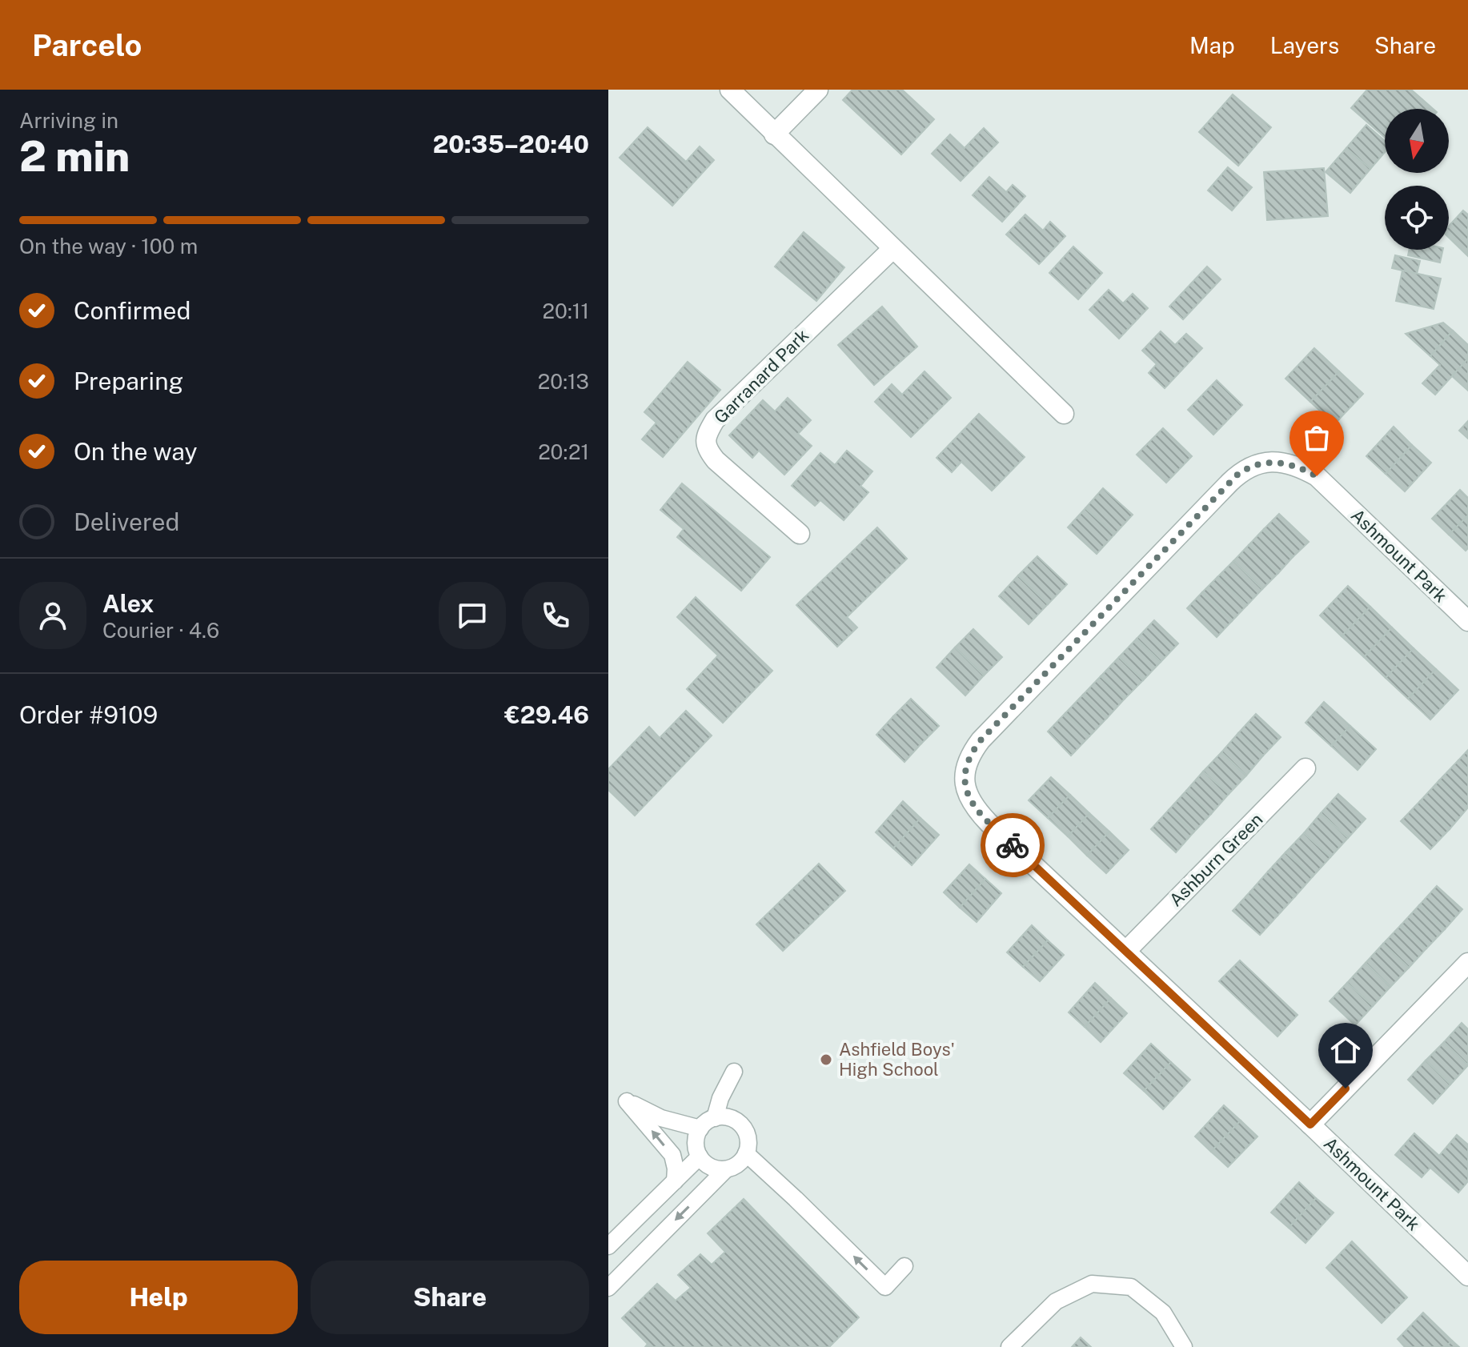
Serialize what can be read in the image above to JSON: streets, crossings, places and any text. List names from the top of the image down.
{
  "streets": {
    "street": ["Garranard Park", "Ashmount Park", "Ashburn Green"]
  },
  "crossings": [
    ["Ashmount Park", "Ashburn Green"]
  ],
  "places": ["Ashfield Boys' High School"],
  "north": "bottom",
  "page": {
    "header": "Parcelo",
    "nav": ["Map", "Layers", "Share"],
    "heading": ["2 min", "Arriving in", "20:35–20:40"],
    "panel": [
      "Alex",
      "Courier · 4.6",
      "Order #9109",
      "€29.46"
    ],
    "bar": "On the way · 100 m",
    "list": [
      ["Confirmed", "20:11"],
      ["Preparing", "20:13"],
      ["On the way", "20:21"],
      "Delivered"
    ],
    "buttons": ["Help", "Share"]
  }
}
